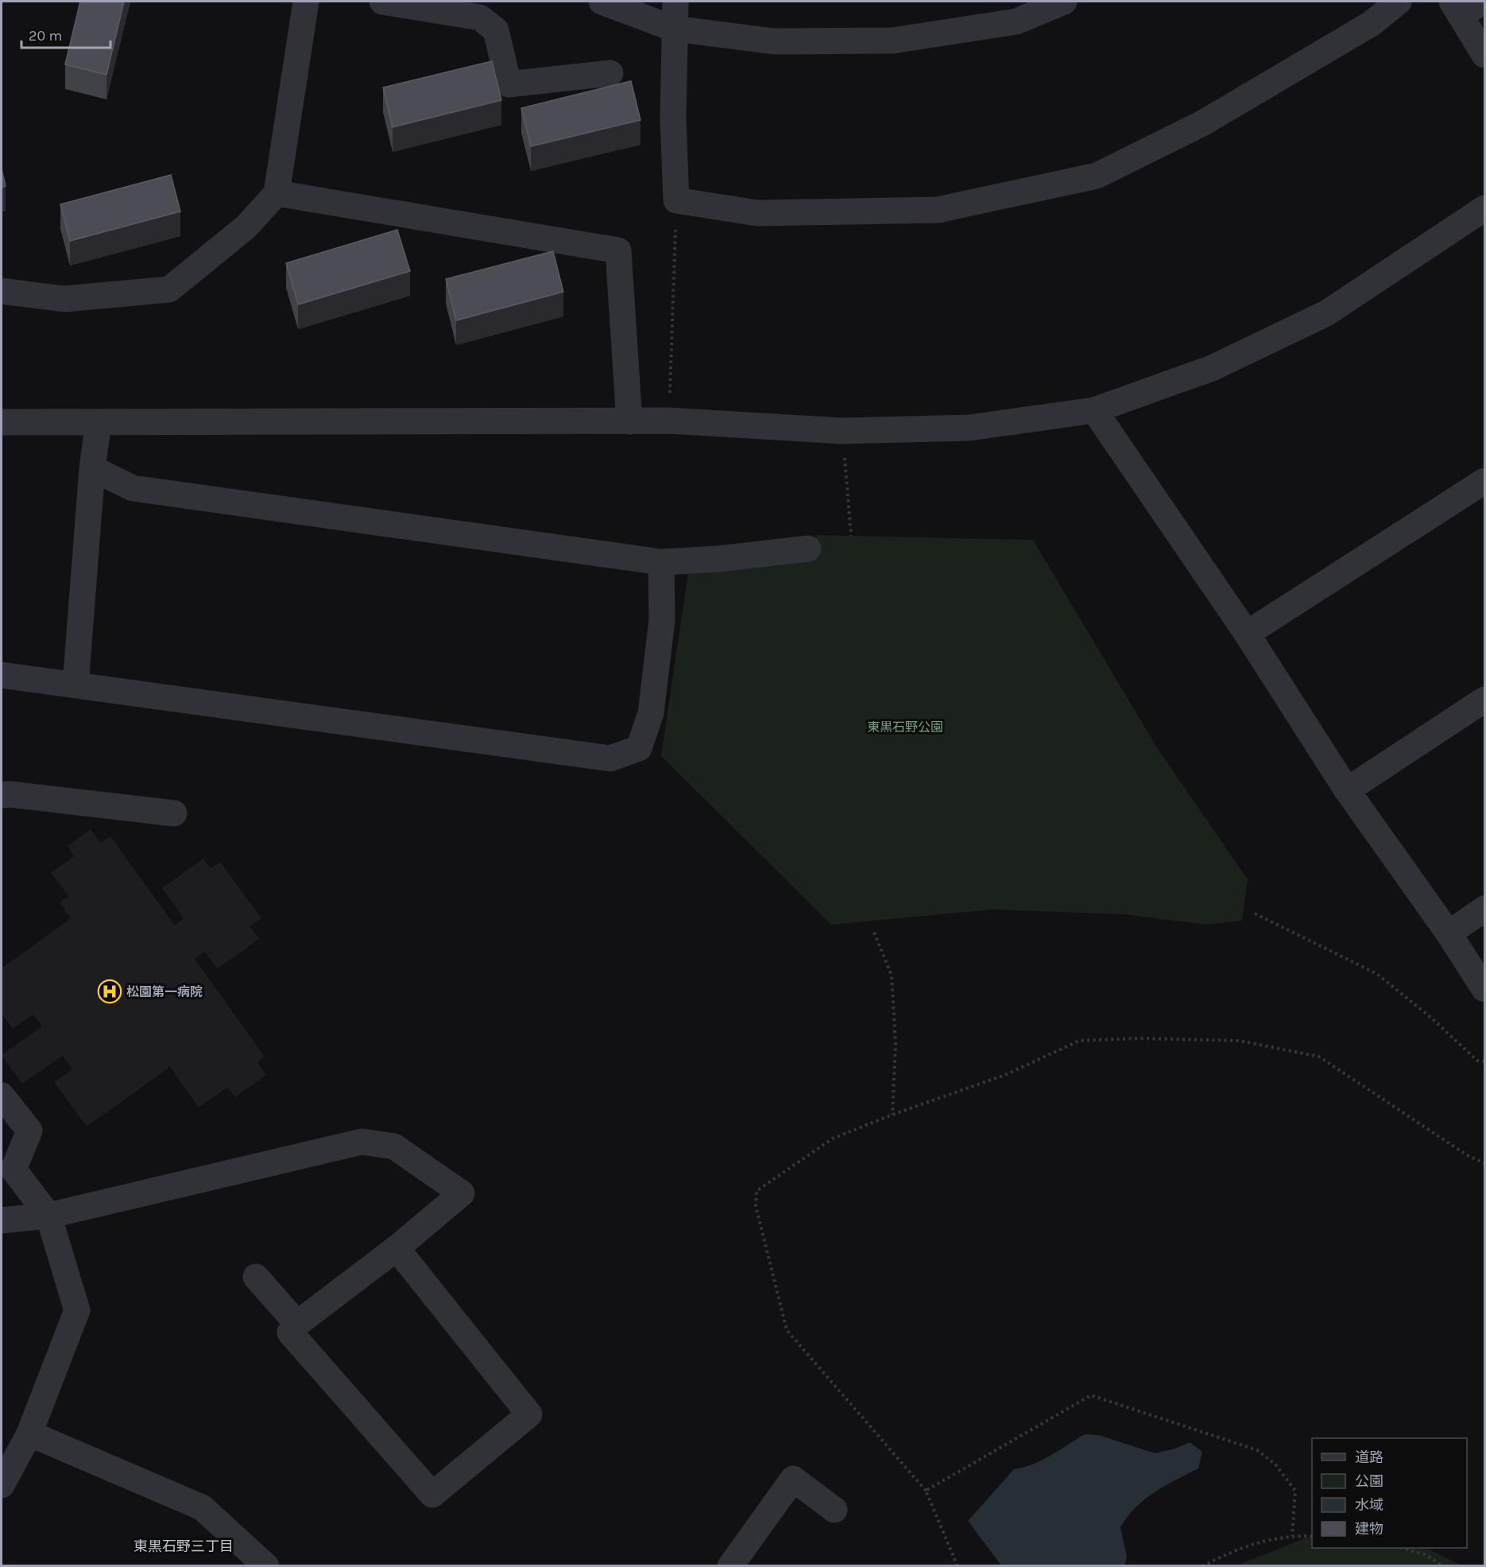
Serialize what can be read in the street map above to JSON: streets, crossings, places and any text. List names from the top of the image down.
{
  "districts": ["東黒石野三丁目"],
  "parks": ["東黒石野公園"],
  "places": {
    "hospital": ["松園第一病院"]
  },
  "legend": [
    "道路",
    "公園",
    "水域",
    "建物"
  ],
  "scale_bar": "20 m"
}
